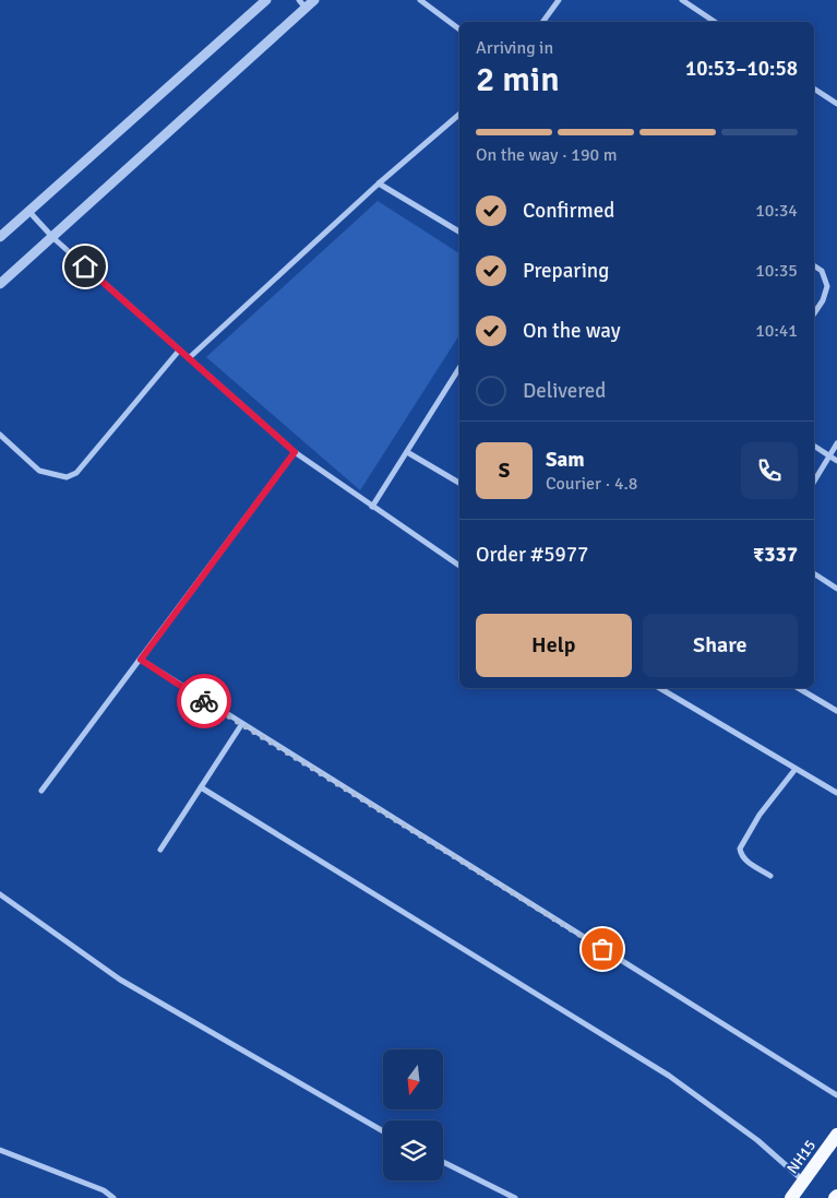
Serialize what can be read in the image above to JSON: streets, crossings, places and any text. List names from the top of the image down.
{
  "streets": {
    "main road": ["NH15"]
  },
  "north": "bottom",
  "page": {
    "heading": ["2 min", "Arriving in", "10:53–10:58"],
    "panel": [
      "Sam",
      "Courier · 4.8",
      "Order #5977",
      "₹337"
    ],
    "bar": "On the way · 190 m",
    "list": [
      ["Confirmed", "10:34"],
      ["Preparing", "10:35"],
      ["On the way", "10:41"],
      "Delivered"
    ],
    "round": "S",
    "buttons": ["Help", "Share"]
  }
}
